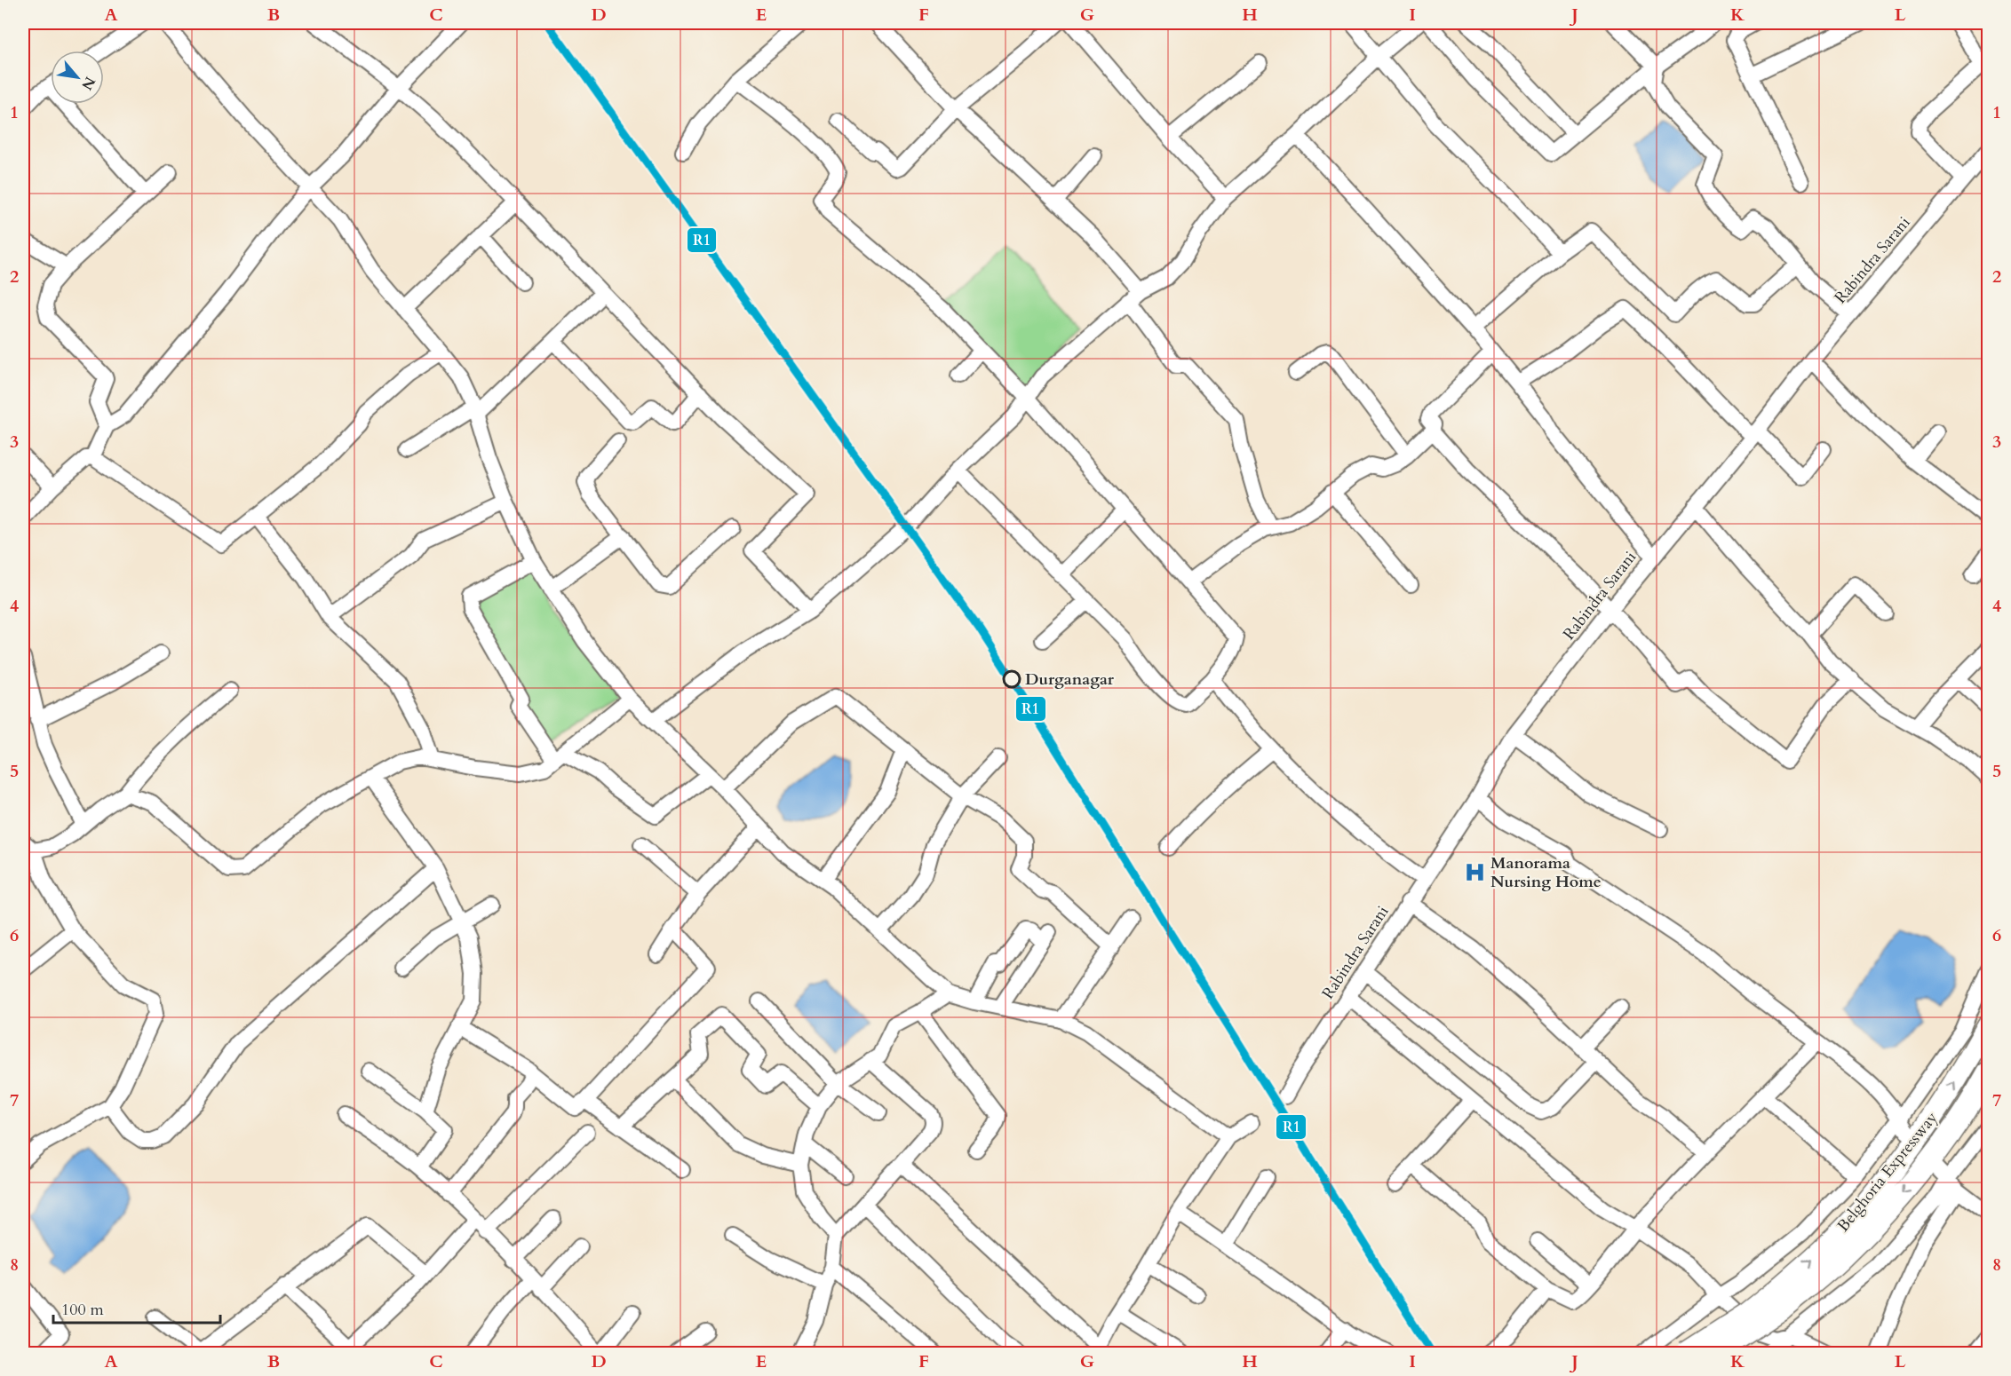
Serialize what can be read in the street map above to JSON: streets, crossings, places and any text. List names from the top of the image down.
{
  "streets": {
    "highway": ["Belghoria Expressway"],
    "street": ["Rabindra Sarani"]
  },
  "places": {
    "other": ["Durganagar"],
    "hospital": ["Manorama Nursing Home"]
  },
  "lines": ["transit line R1"],
  "scale_bar": "100 m",
  "north": "bottom right",
  "grid": {
    "columns": [
      "A",
      "B",
      "C",
      "D",
      "E",
      "F",
      "G",
      "H",
      "I",
      "J",
      "K",
      "L"
    ],
    "rows": [
      "1",
      "2",
      "3",
      "4",
      "5",
      "6",
      "7",
      "8"
    ]
  }
}
